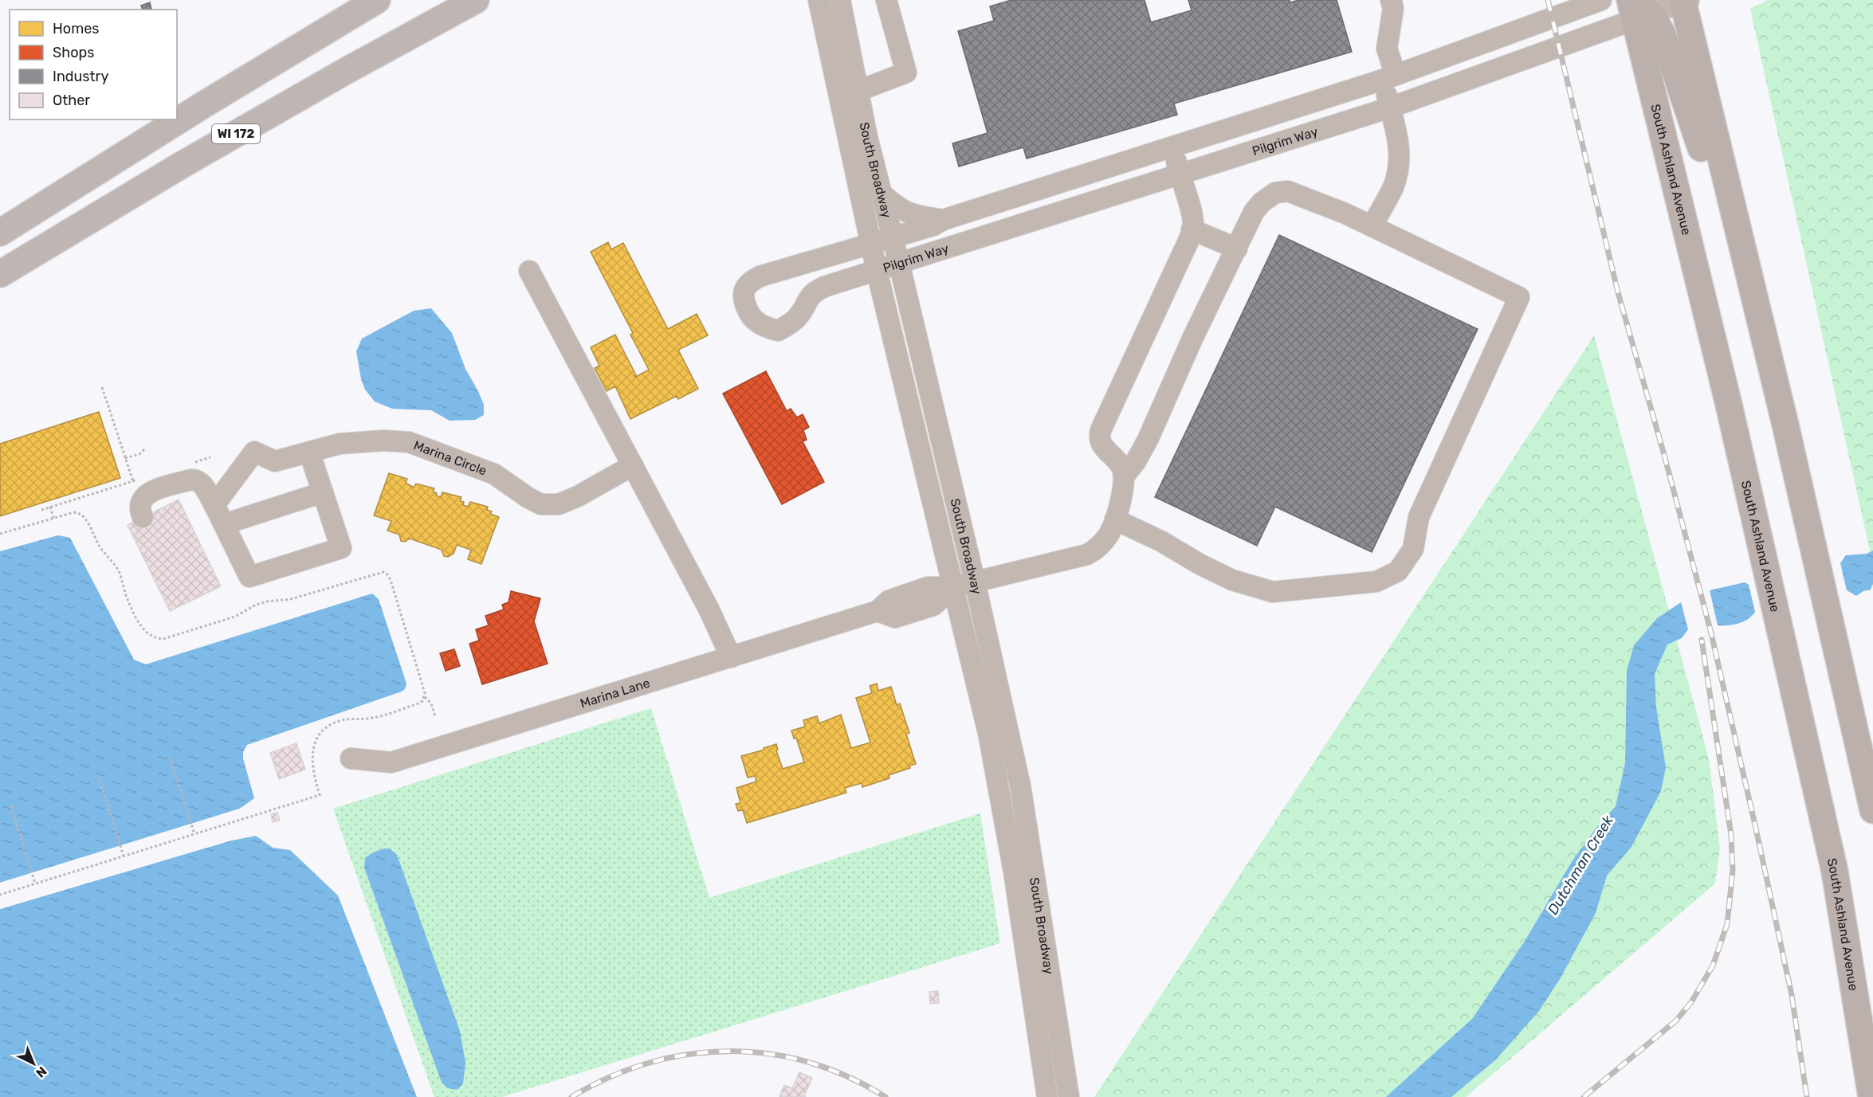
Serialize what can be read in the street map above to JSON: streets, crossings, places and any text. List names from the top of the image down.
{
  "streets": {
    "highway": ["WI 172"],
    "main road": ["South Ashland Avenue"],
    "street": [
      "Pilgrim Way",
      "South Broadway",
      "Marina Circle",
      "Marina Lane"
    ]
  },
  "crossings": [
    ["Pilgrim Way", "South Broadway"],
    ["Pilgrim Way", "South Ashland Avenue"],
    ["South Broadway", "Marina Lane"]
  ],
  "water": ["Dutchman Creek"],
  "legend": [
    "Homes",
    "Shops",
    "Industry",
    "Other"
  ],
  "north": "bottom right"
}
